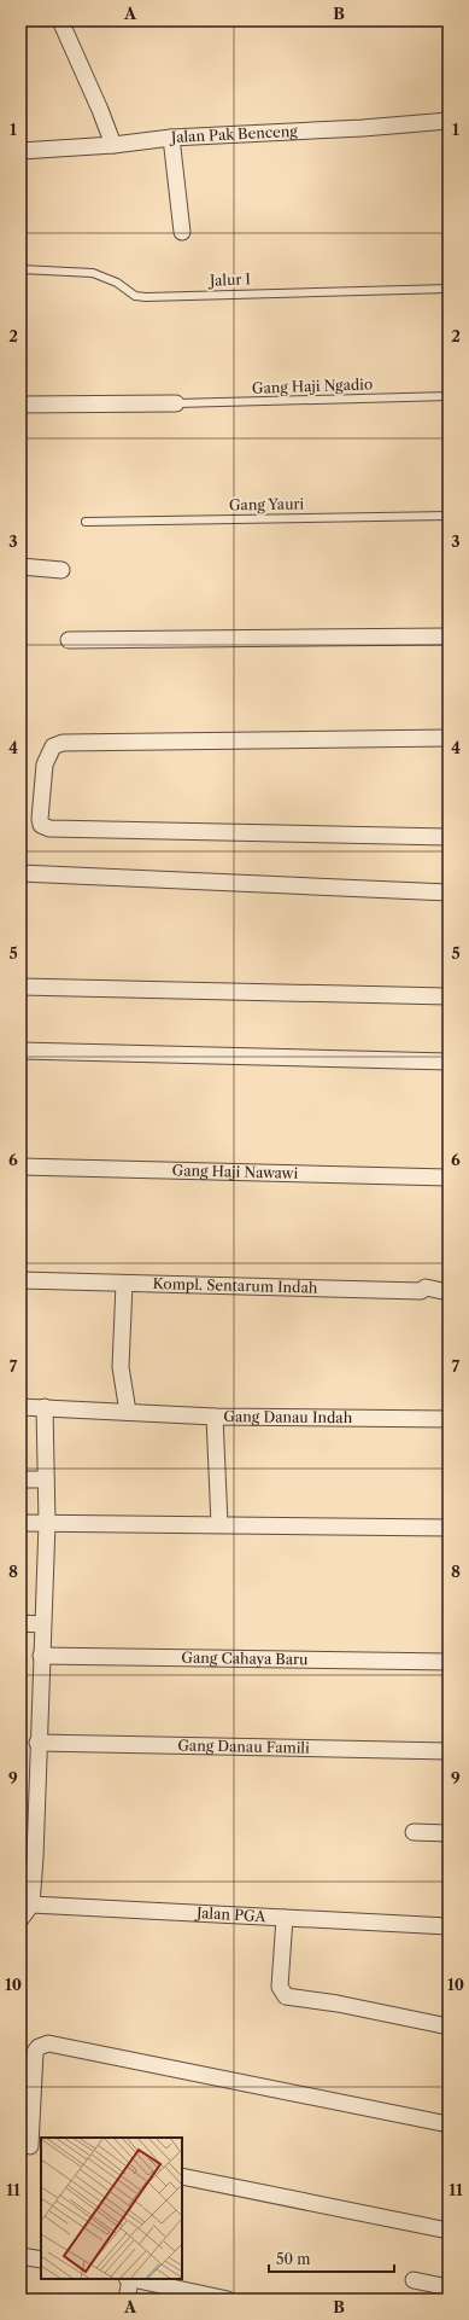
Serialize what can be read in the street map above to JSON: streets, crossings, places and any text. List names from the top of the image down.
{
  "streets": {
    "street": [
      "Jalan Pak Benceng",
      "Gang Haji Nawawi",
      "Kompl. Sentarum Indah",
      "Gang Danau Indah",
      "Gang Cahaya Baru",
      "Gang Danau Famili",
      "Jalan PGA"
    ],
    "lane": ["Jalur I", "Gang Haji Ngadio", "Gang Yauri"]
  },
  "scale_bar": "50 m",
  "grid": {
    "columns": ["A", "B"],
    "rows": [
      "1",
      "2",
      "3",
      "4",
      "5",
      "6",
      "7",
      "8",
      "9",
      "10",
      "11"
    ]
  }
}
